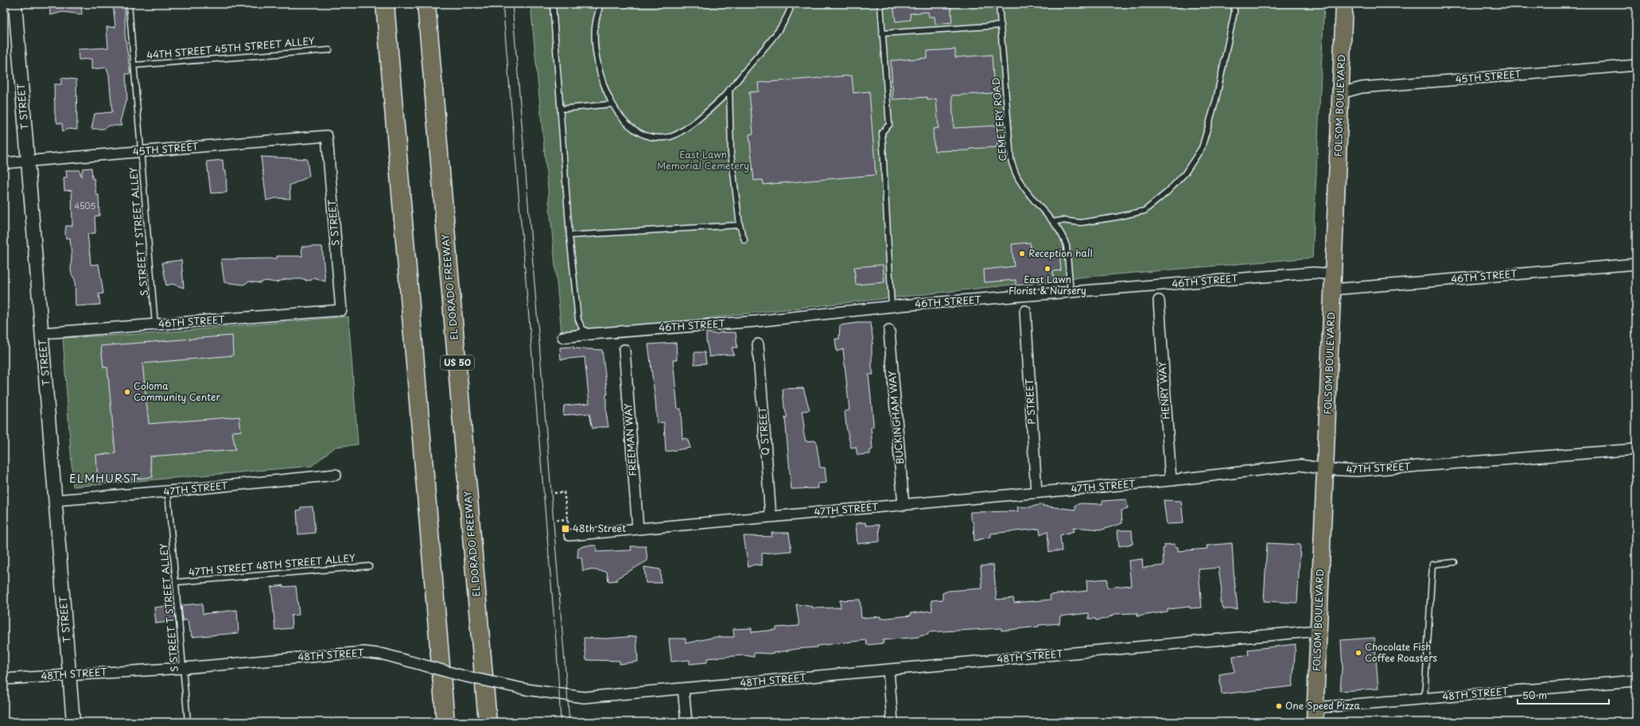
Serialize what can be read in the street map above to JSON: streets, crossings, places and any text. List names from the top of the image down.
{
  "streets": {
    "highway": ["EL DORADO FREEWAY", "US 50"],
    "main road": ["FOLSOM BOULEVARD"],
    "street": [
      "45TH STREET",
      "T STREET",
      "S STREET",
      "46TH STREET",
      "HENRY WAY",
      "P STREET",
      "BUCKINGHAM WAY",
      "Q STREET",
      "FREEMAN WAY",
      "47TH STREET",
      "48TH STREET"
    ],
    "lane": [
      "44TH STREET 45TH STREET ALLEY",
      "CEMETERY ROAD",
      "S STREET T STREET ALLEY",
      "47TH STREET 48TH STREET ALLEY"
    ]
  },
  "crossings": [
    ["44TH STREET 45TH STREET ALLEY", "S STREET T STREET ALLEY"],
    ["45TH STREET", "FOLSOM BOULEVARD"],
    ["45TH STREET", "T STREET"],
    ["45TH STREET", "S STREET"],
    ["45TH STREET", "S STREET T STREET ALLEY"],
    ["FOLSOM BOULEVARD", "46TH STREET"],
    ["FOLSOM BOULEVARD", "47TH STREET"],
    ["FOLSOM BOULEVARD", "48TH STREET"],
    ["T STREET", "46TH STREET"],
    ["T STREET", "47TH STREET"],
    ["T STREET", "48TH STREET"],
    ["CEMETERY ROAD", "46TH STREET"],
    ["S STREET", "46TH STREET"],
    ["S STREET T STREET ALLEY", "46TH STREET"],
    ["S STREET T STREET ALLEY", "47TH STREET"],
    ["S STREET T STREET ALLEY", "47TH STREET 48TH STREET ALLEY"],
    ["S STREET T STREET ALLEY", "48TH STREET"],
    ["HENRY WAY", "47TH STREET"],
    ["P STREET", "47TH STREET"],
    ["BUCKINGHAM WAY", "47TH STREET"],
    ["Q STREET", "47TH STREET"],
    ["FREEMAN WAY", "47TH STREET"]
  ],
  "districts": ["ELMHURST"],
  "parks": ["East Lawn Memorial Cemetery"],
  "places": {
    "other": [
      "Reception hall",
      "East Lawn Florist & Nursery",
      "Coloma Community Center",
      "Chocolate Fish Coffee Roasters",
      "One Speed Pizza"
    ],
    "transit": ["48th Street"]
  },
  "house_numbers": ["4505"],
  "scale_bar": "50 m"
}
